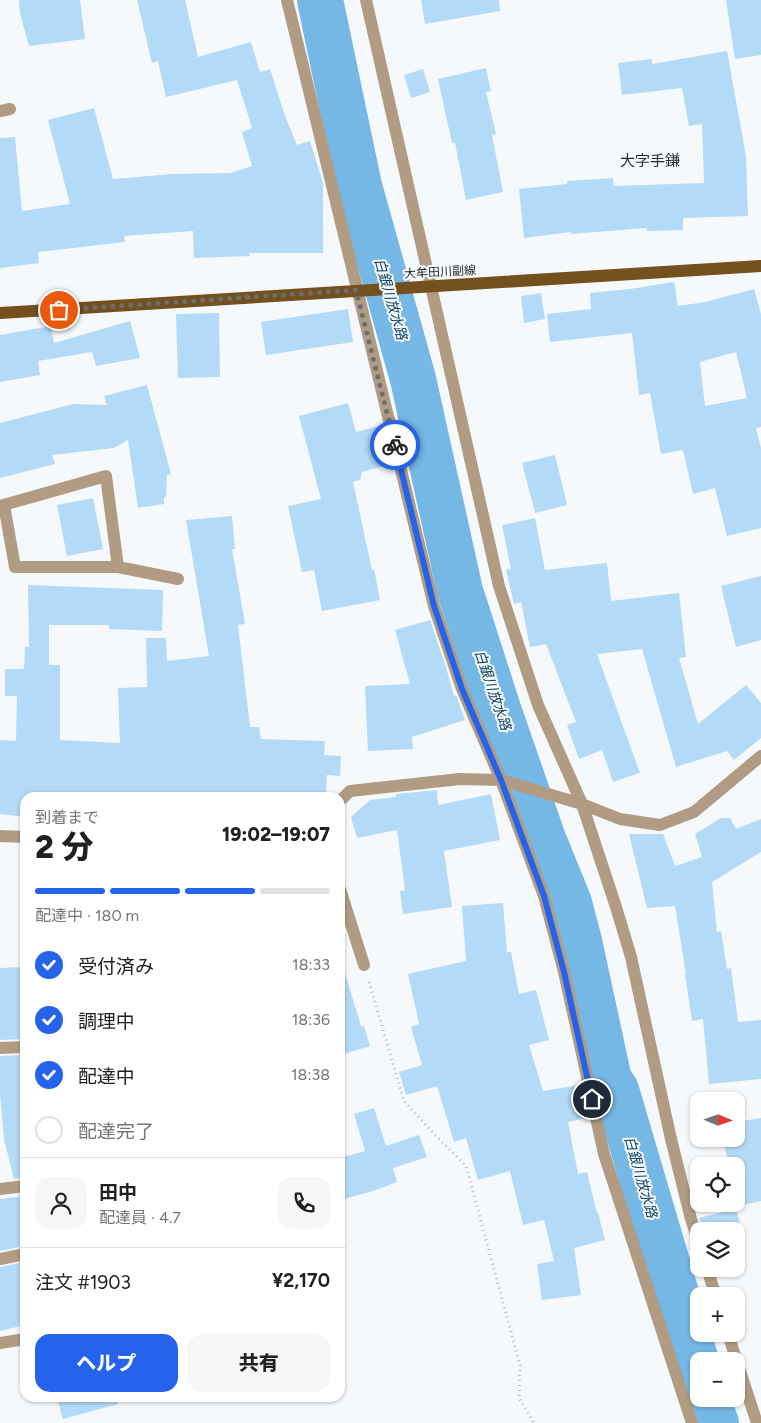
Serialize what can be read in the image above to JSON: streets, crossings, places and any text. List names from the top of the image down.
{
  "streets": {
    "main road": ["大牟田川副線"]
  },
  "districts": ["大字手鎌"],
  "water": ["白銀川放水路"],
  "north": "right",
  "page": {
    "heading": ["2 分", "到着まで", "19:02–19:07"],
    "panel": [
      "田中",
      "配達員 · 4.7",
      "注文 #1903",
      "¥2,170"
    ],
    "bar": "配達中 · 180 m",
    "list": [
      ["受付済み", "18:33"],
      ["調理中", "18:36"],
      ["配達中", "18:38"],
      "配達完了"
    ],
    "map_buttons": ["+", "−"],
    "buttons": ["ヘルプ", "共有"]
  }
}
